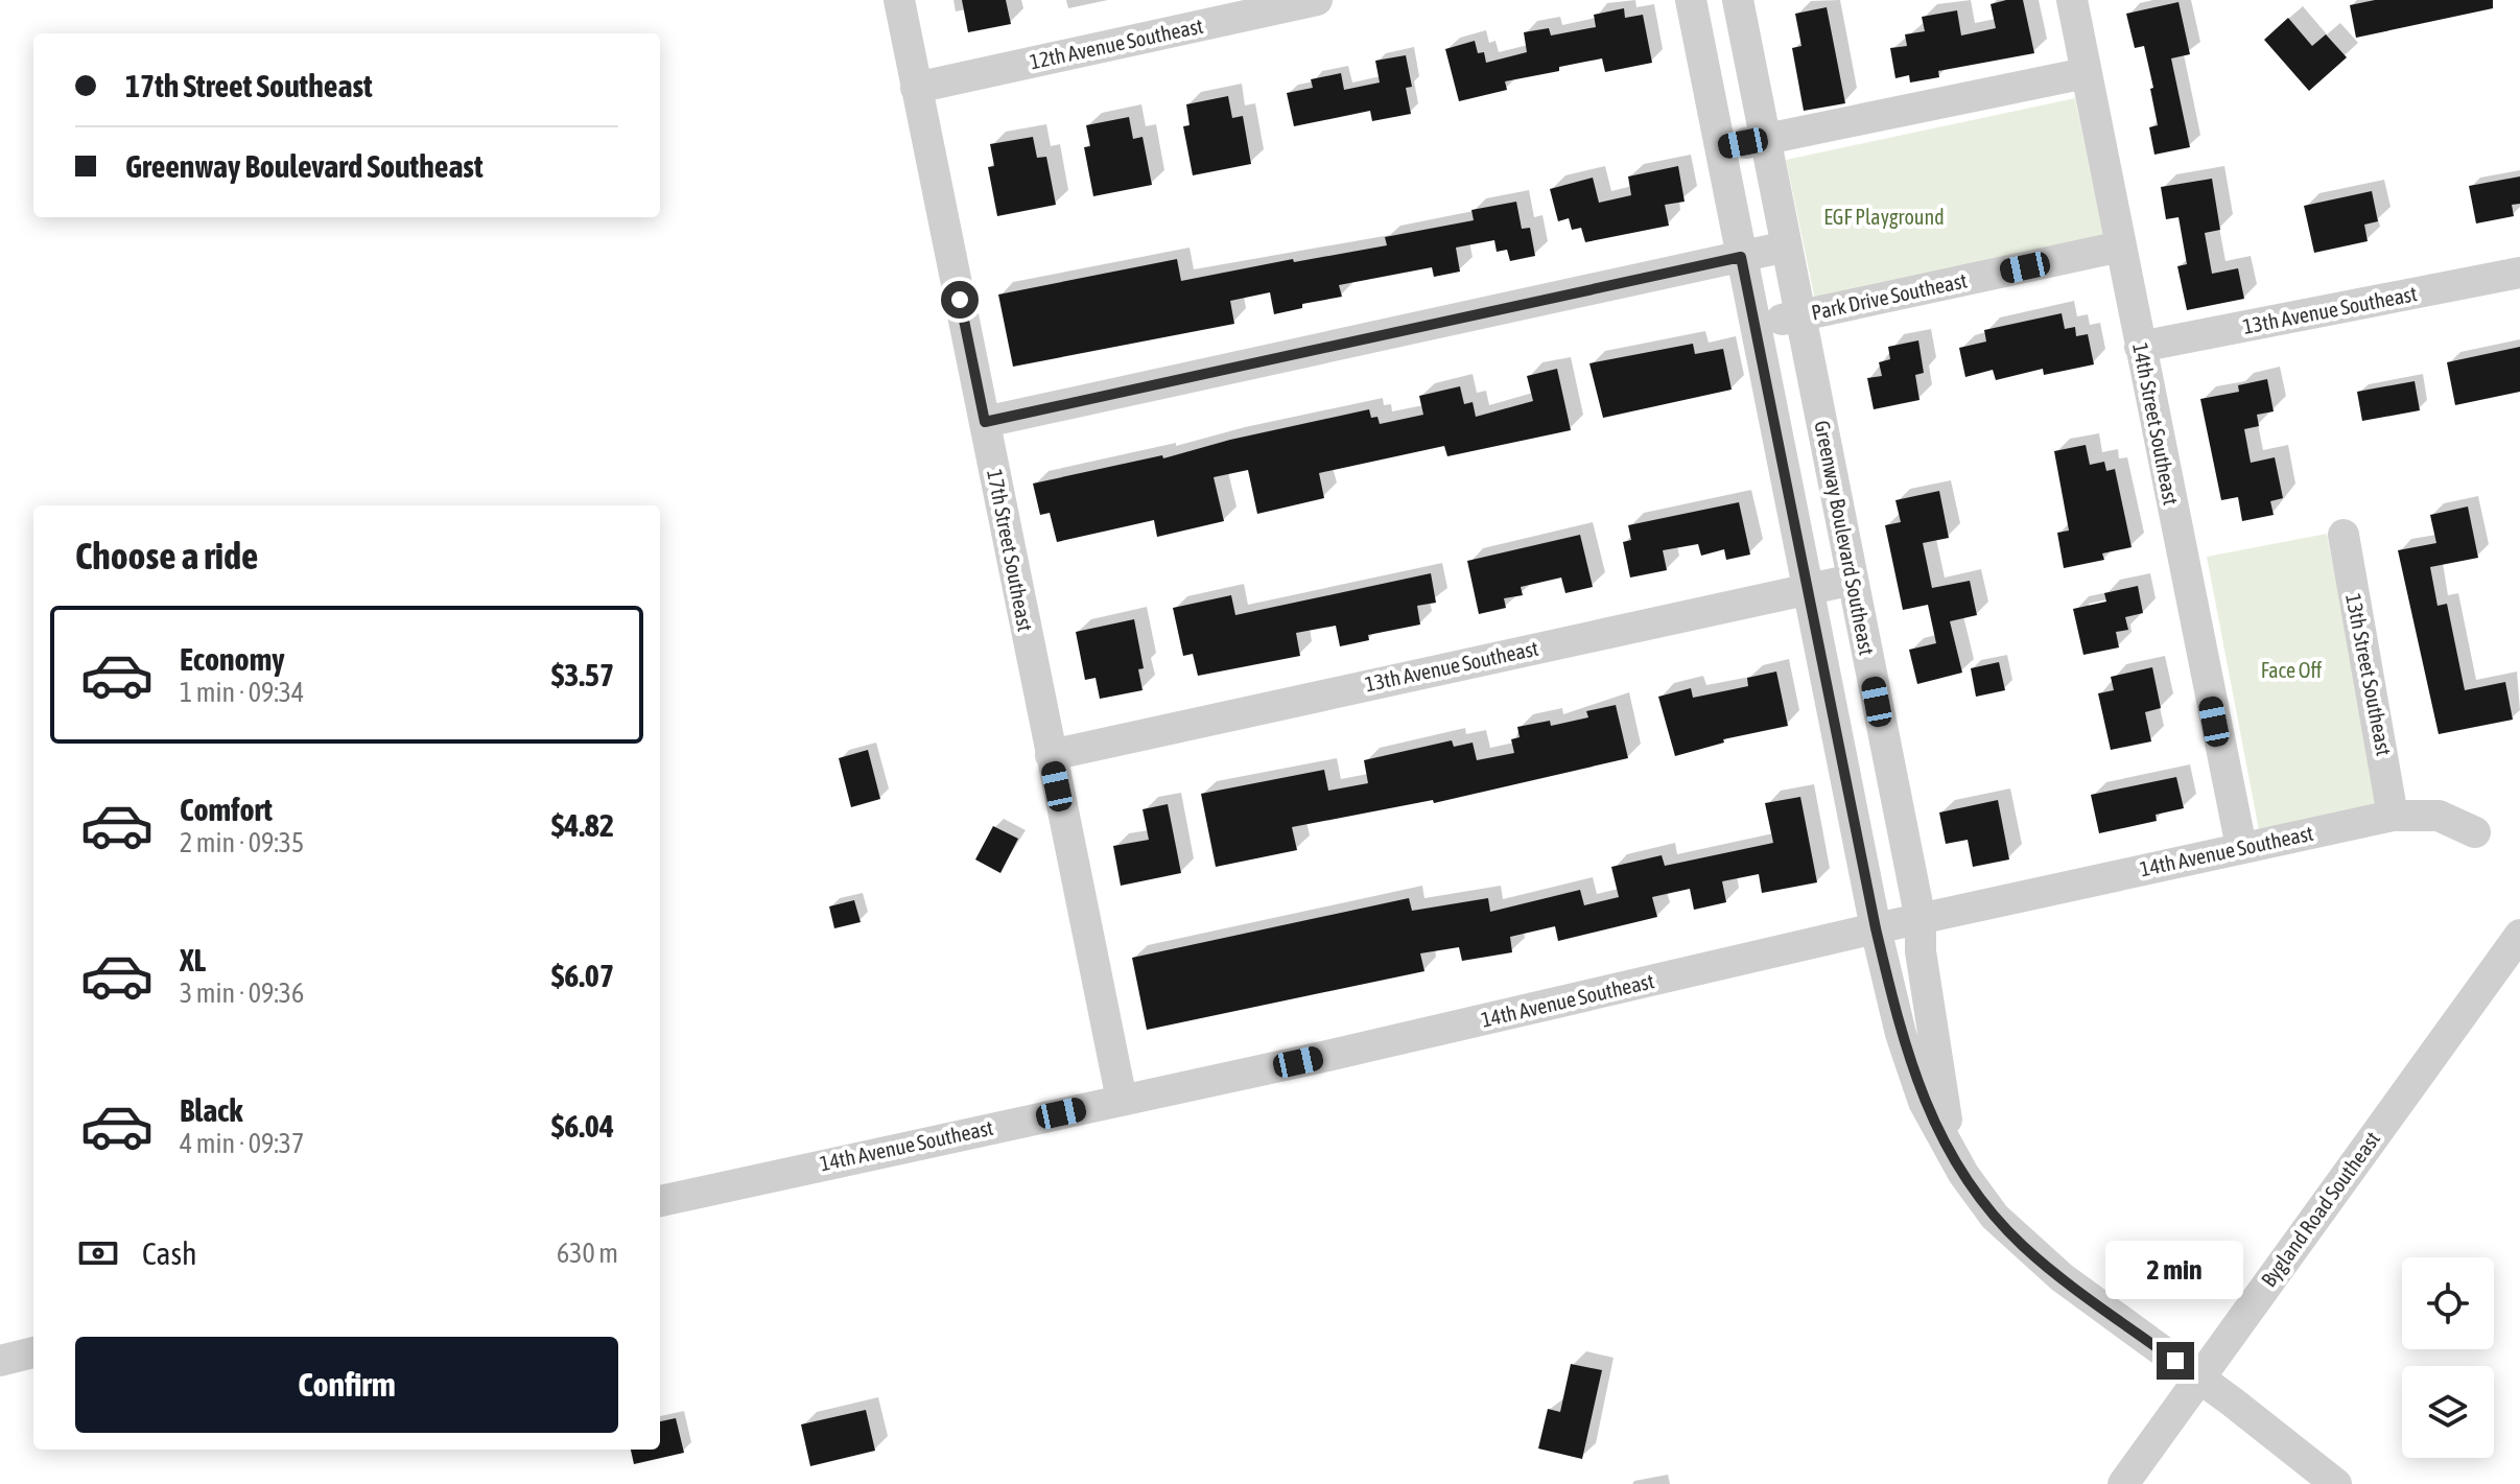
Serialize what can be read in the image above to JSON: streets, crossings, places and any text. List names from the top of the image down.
{
  "streets": {
    "street": [
      "12th Avenue Southeast",
      "Park Drive Southeast",
      "13th Avenue Southeast",
      "14th Street Southeast",
      "Greenway Boulevard Southeast",
      "17th Street Southeast",
      "13th Street Southeast",
      "14th Avenue Southeast",
      "Bygland Road Southeast"
    ]
  },
  "crossings": [
    ["12th Avenue Southeast", "17th Street Southeast"],
    ["Park Drive Southeast", "14th Street Southeast"],
    ["Park Drive Southeast", "Greenway Boulevard Southeast"],
    ["13th Avenue Southeast", "14th Street Southeast"],
    ["13th Avenue Southeast", "Greenway Boulevard Southeast"],
    ["13th Avenue Southeast", "17th Street Southeast"],
    ["14th Street Southeast", "14th Avenue Southeast"],
    ["Greenway Boulevard Southeast", "14th Avenue Southeast"],
    ["Greenway Boulevard Southeast", "Bygland Road Southeast"],
    ["17th Street Southeast", "14th Avenue Southeast"],
    ["13th Street Southeast", "14th Avenue Southeast"]
  ],
  "parks": ["EGF Playground", "Face Off"],
  "page": {
    "banner": ["17th Street Southeast", "Greenway Boulevard Southeast"],
    "heading": "Choose a ride",
    "list": [
      {
        "name": "Economy",
        "note": "1 min · 09:34",
        "value": "$3.57"
      },
      {
        "name": "Comfort",
        "note": "2 min · 09:35",
        "value": "$4.82"
      },
      {
        "name": "XL",
        "note": "3 min · 09:36",
        "value": "$6.07"
      },
      {
        "name": "Black",
        "note": "4 min · 09:37",
        "value": "$6.04"
      }
    ],
    "pay": ["Cash", "630 m"],
    "bubble": "2 min",
    "buttons": "Confirm"
  }
}
